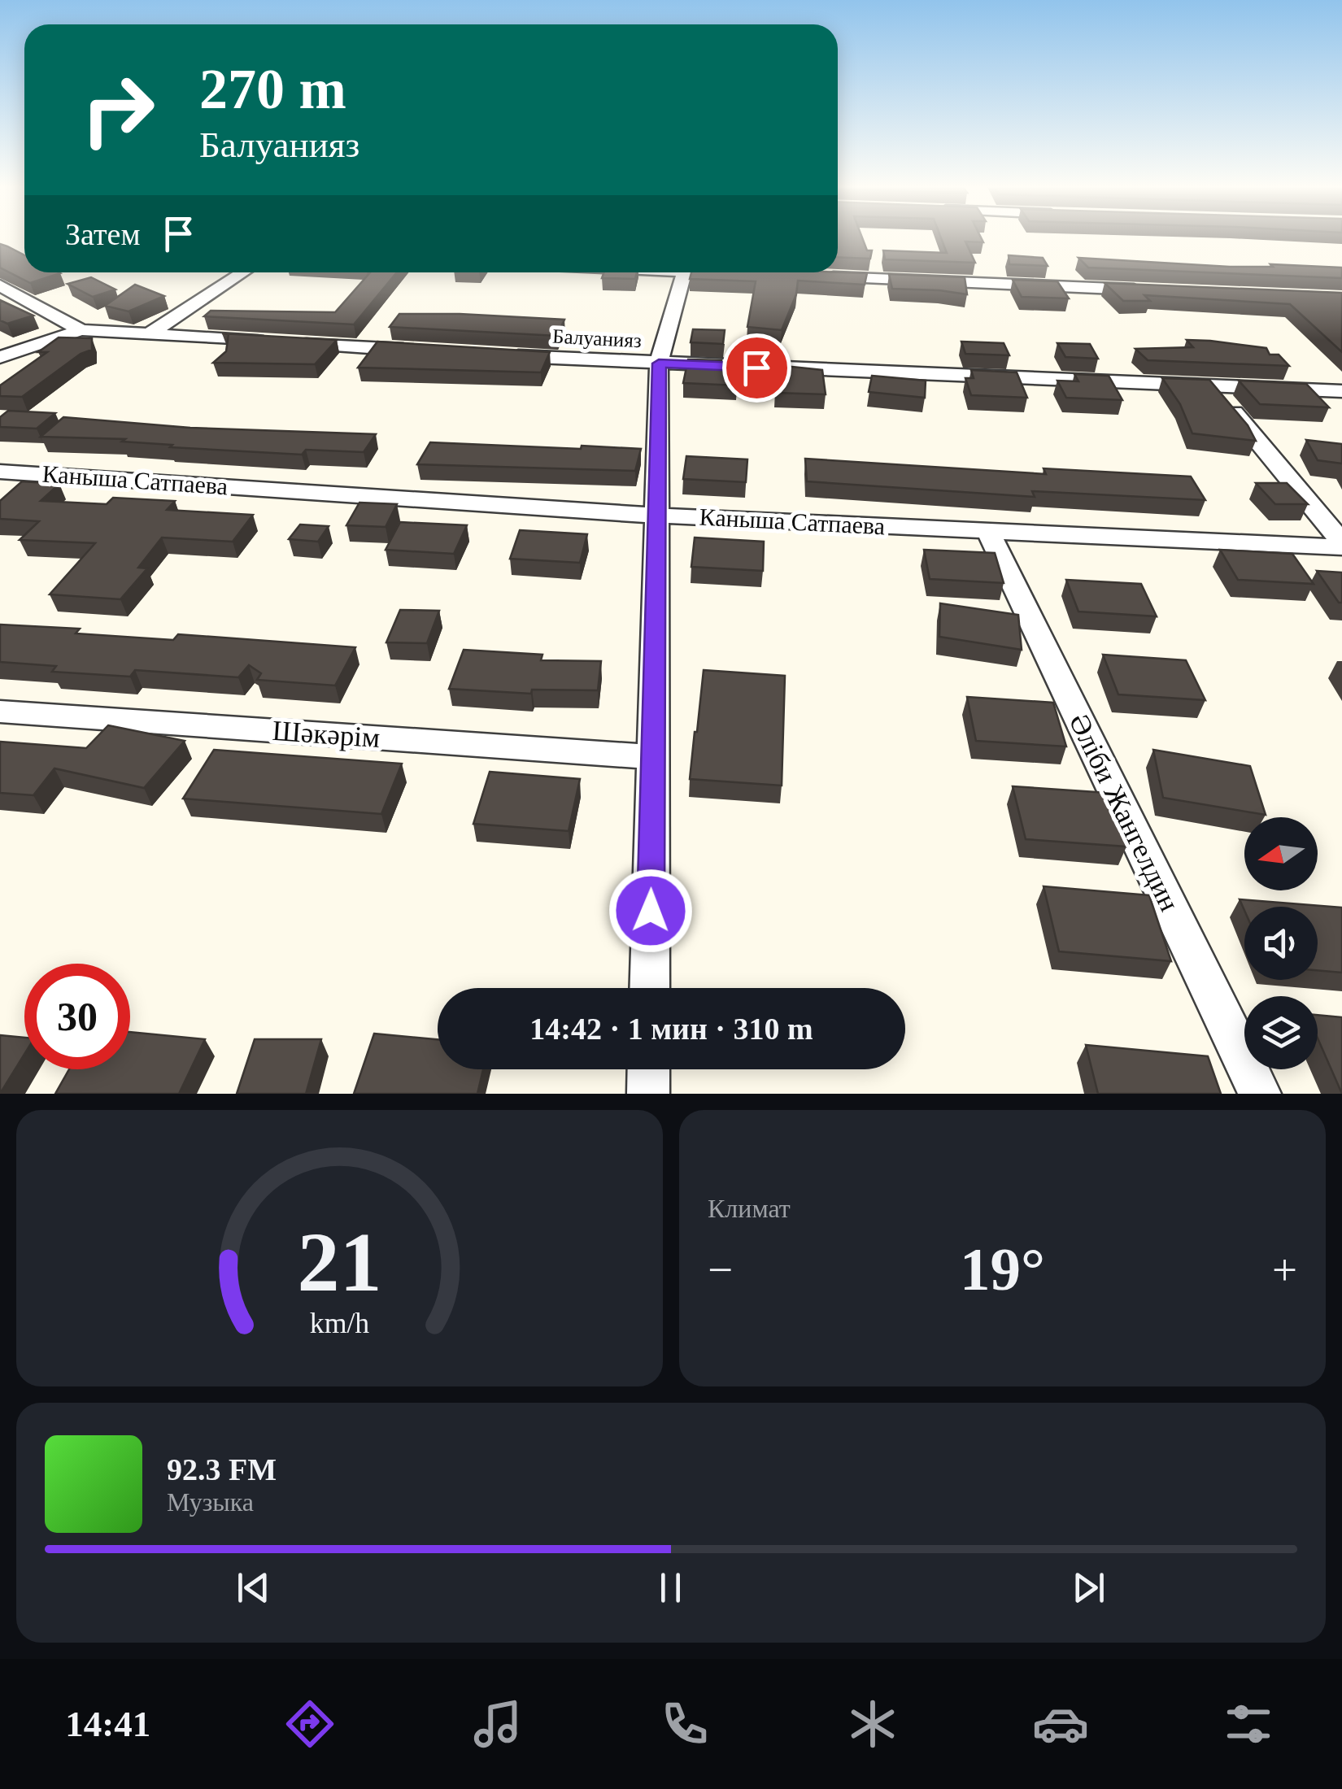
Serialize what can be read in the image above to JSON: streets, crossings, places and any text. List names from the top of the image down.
{
  "streets": {
    "street": [
      "Балуанияз",
      "Каныша Сатпаева",
      "Шәкәрім",
      "Әліби Жангелдин"
    ]
  },
  "crossings": [
    ["Каныша Сатпаева", "Әліби Жангелдин"]
  ],
  "north": "left",
  "page": {
    "turn": ["270 m", "Балуанияз"],
    "then": "Затем",
    "limit": "30",
    "trip": "14:42 · 1 мин · 310 m",
    "tile": "Климат",
    "heat": ["−", "19°", "+"],
    "song": ["92.3 FM", "Музыка"],
    "tabs": "14:41",
    "gauge": ["21", "km/h"]
  }
}
